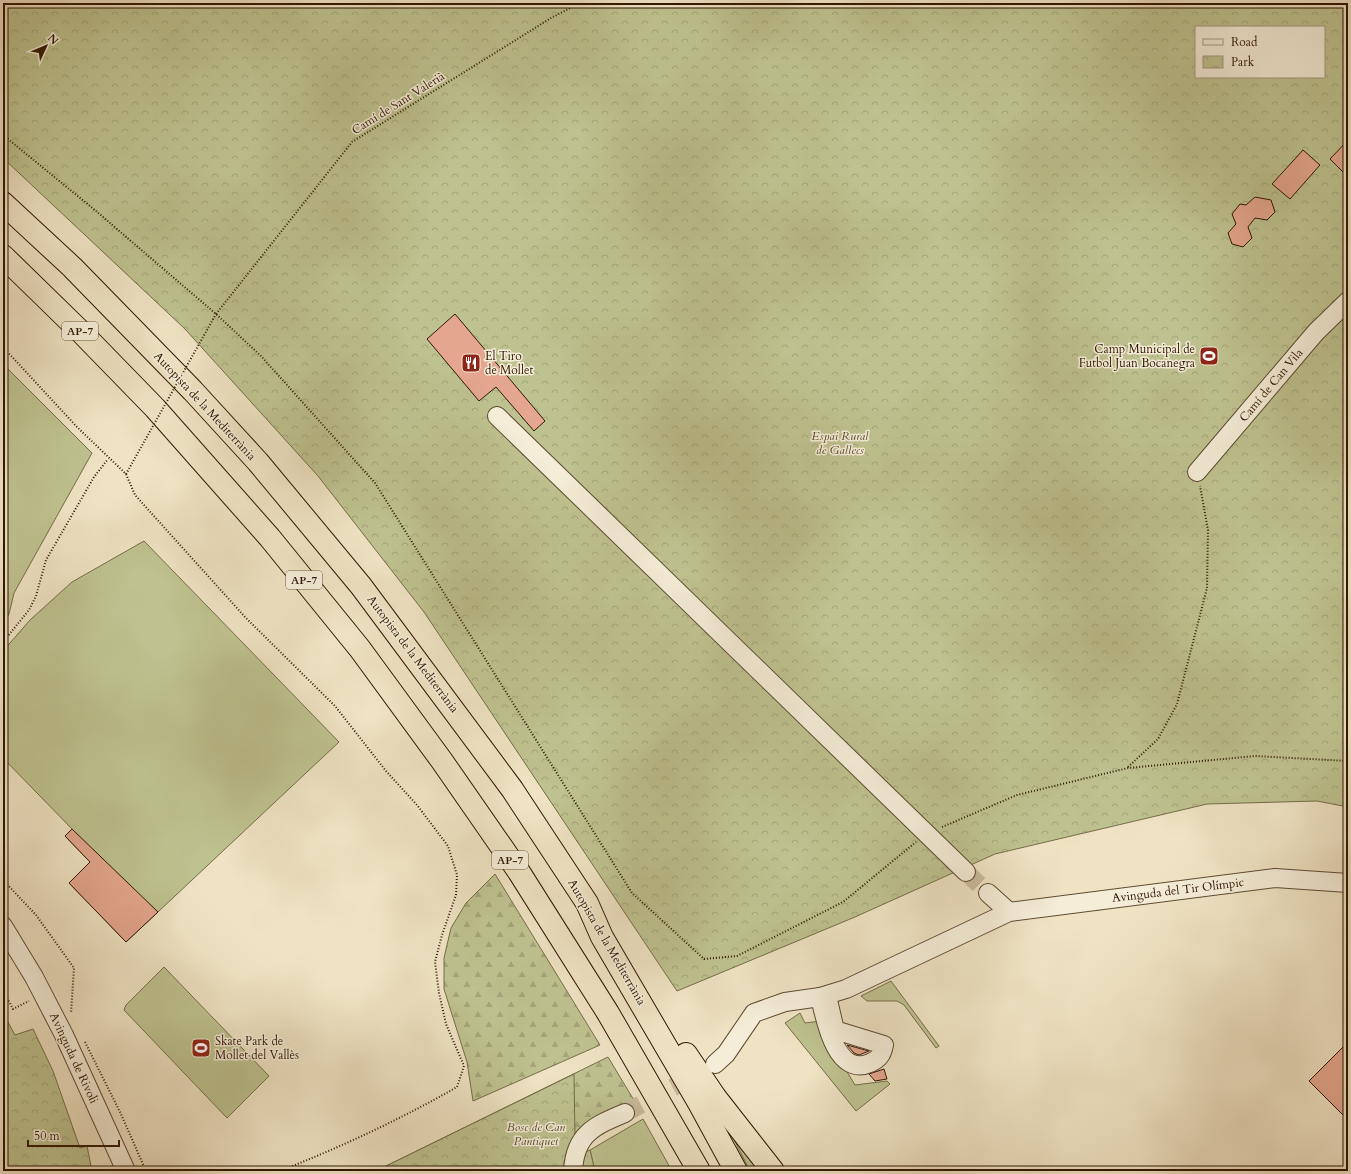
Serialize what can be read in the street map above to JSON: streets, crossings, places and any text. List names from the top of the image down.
{
  "streets": {
    "highway": ["AP-7", "Autopista de la Mediterrània"],
    "street": ["Camí de Can Vila", "Avinguda del Tir Olímpic", "Avinguda de Rivoli"],
    "path": ["Camí de Sant Valerià"]
  },
  "parks": ["Espai Rural de Gallecs", "Bosc de Can Pantiquet"],
  "places": {
    "sports": ["Camp Municipal de Futbol Juan Bocanegra", "Skate Park de Mollet del Vallès"],
    "restaurant": ["El Tiro de Mollet"]
  },
  "legend": ["Road", "Park"],
  "scale_bar": "50 m",
  "north": "top right"
}
